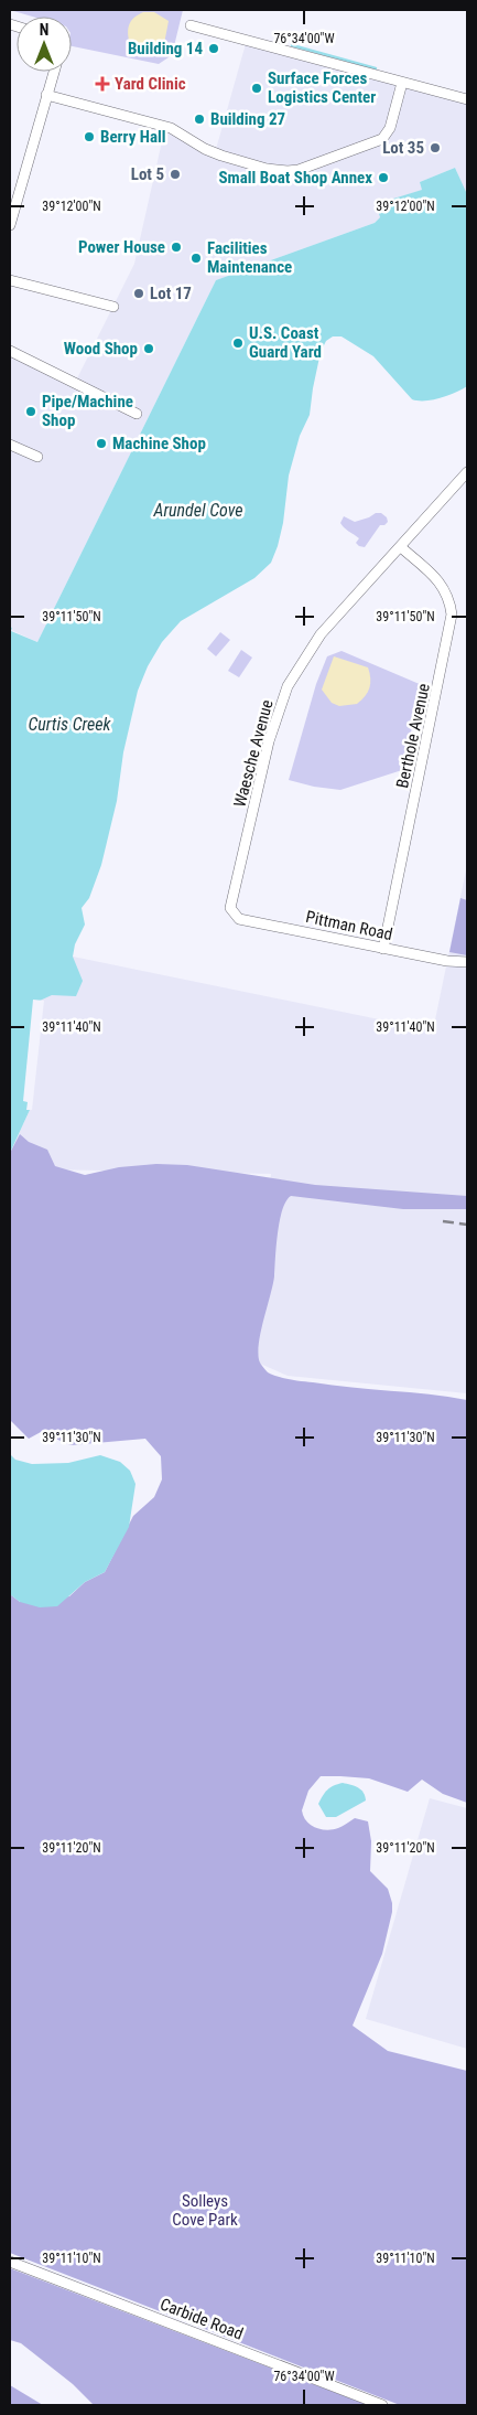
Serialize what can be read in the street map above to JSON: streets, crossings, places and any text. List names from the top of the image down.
{
  "streets": {
    "street": [
      "Berthole Avenue",
      "Waesche Avenue",
      "Pittman Road",
      "Carbide Road"
    ]
  },
  "crossings": [
    ["Berthole Avenue", "Waesche Avenue"],
    ["Berthole Avenue", "Pittman Road"],
    ["Waesche Avenue", "Pittman Road"]
  ],
  "water": ["Arundel Cove", "Curtis Creek"],
  "parks": ["Solleys Cove Park"],
  "places": {
    "other": [
      "Building 14",
      "Surface Forces Logistics Center",
      "Building 27",
      "Berry Hall",
      "Lot 35",
      "Lot 5",
      "Small Boat Shop Annex",
      "Power House",
      "Facilities Maintenance",
      "Lot 17",
      "U.S. Coast Guard Yard",
      "Wood Shop",
      "Pipe/Machine Shop",
      "Machine Shop"
    ],
    "health": ["Yard Clinic"]
  },
  "north": "top",
  "coordinates": [
    "76°34'00\"W",
    "39°12'00\"N",
    "39°11'50\"N",
    "39°11'40\"N",
    "39°11'30\"N",
    "39°11'20\"N",
    "39°11'10\"N"
  ]
}
